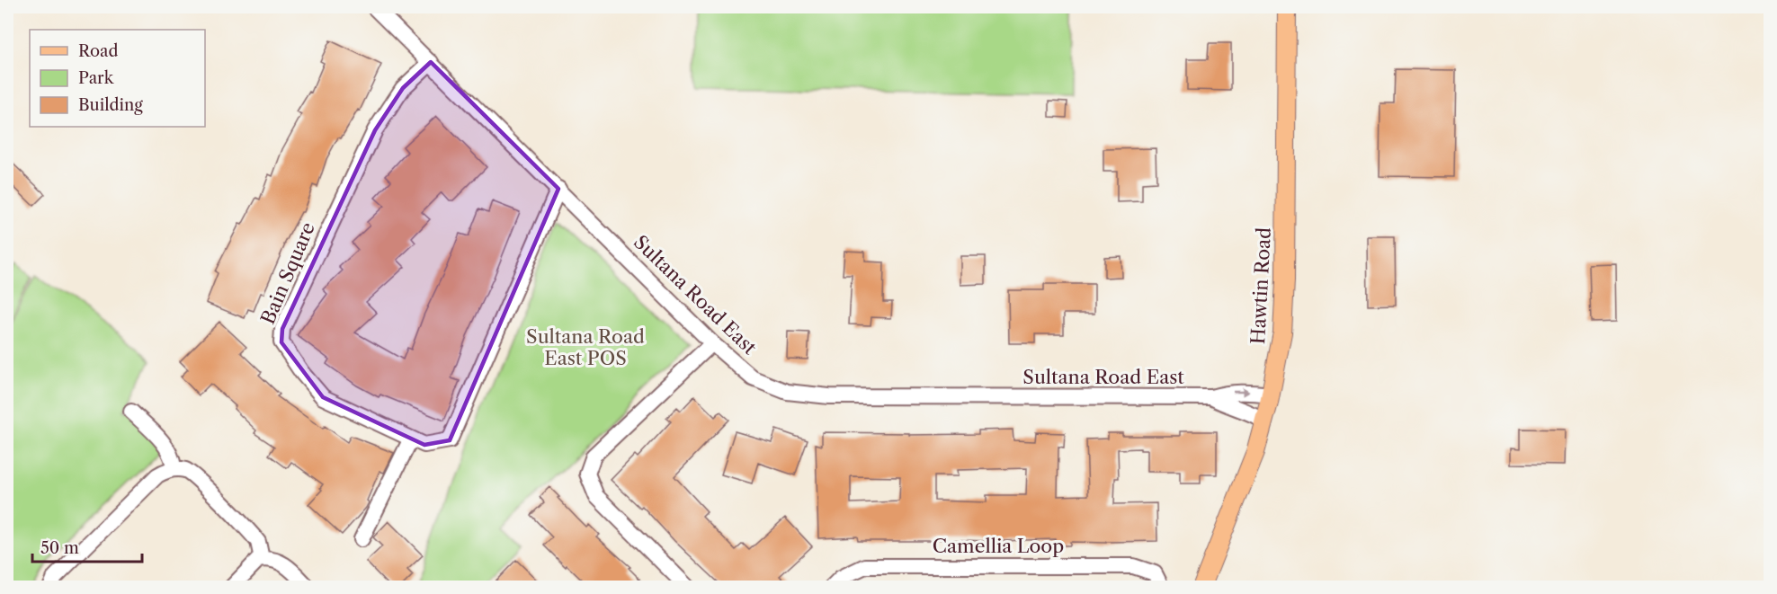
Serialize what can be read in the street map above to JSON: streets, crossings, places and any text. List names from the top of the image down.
{
  "streets": {
    "main road": ["Hawtin Road"],
    "street": ["Bain Square", "Sultana Road East", "Camellia Loop"]
  },
  "crossings": [
    ["Bain Square", "Sultana Road East"],
    ["Hawtin Road", "Sultana Road East"]
  ],
  "parks": ["Sultana Road East POS"],
  "legend": ["Road", "Park", "Building"],
  "scale_bar": "50 m"
}
